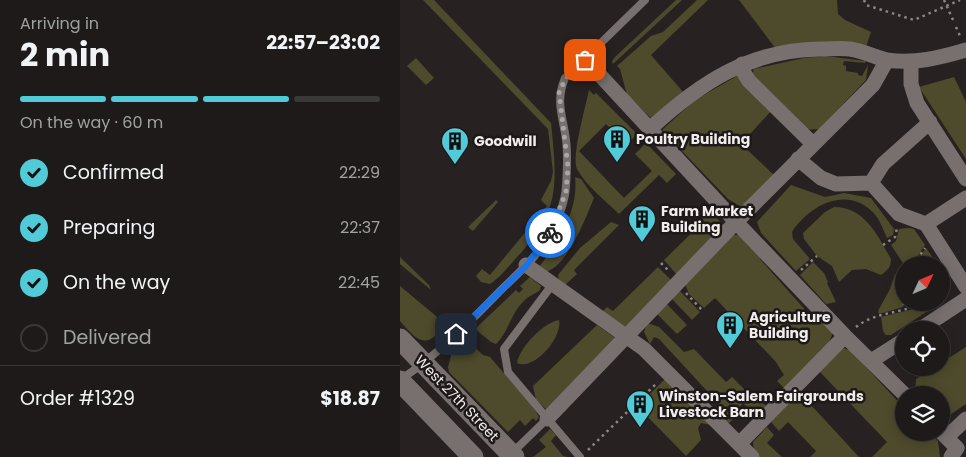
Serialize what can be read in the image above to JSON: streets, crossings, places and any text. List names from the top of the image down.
{
  "streets": {
    "street": ["West 27th Street"]
  },
  "places": {
    "building": [
      "Poultry Building",
      "Goodwill",
      "Farm Market Building",
      "Agriculture Building",
      "Winston-Salem Fairgrounds Livestock Barn"
    ]
  },
  "north": "top right",
  "page": {
    "heading": ["2 min", "Arriving in", "22:57–23:02"],
    "panel": ["Order #1329", "$18.87"],
    "bar": "On the way · 60 m",
    "list": [
      ["Confirmed", "22:29"],
      ["Preparing", "22:37"],
      ["On the way", "22:45"],
      "Delivered"
    ]
  }
}
